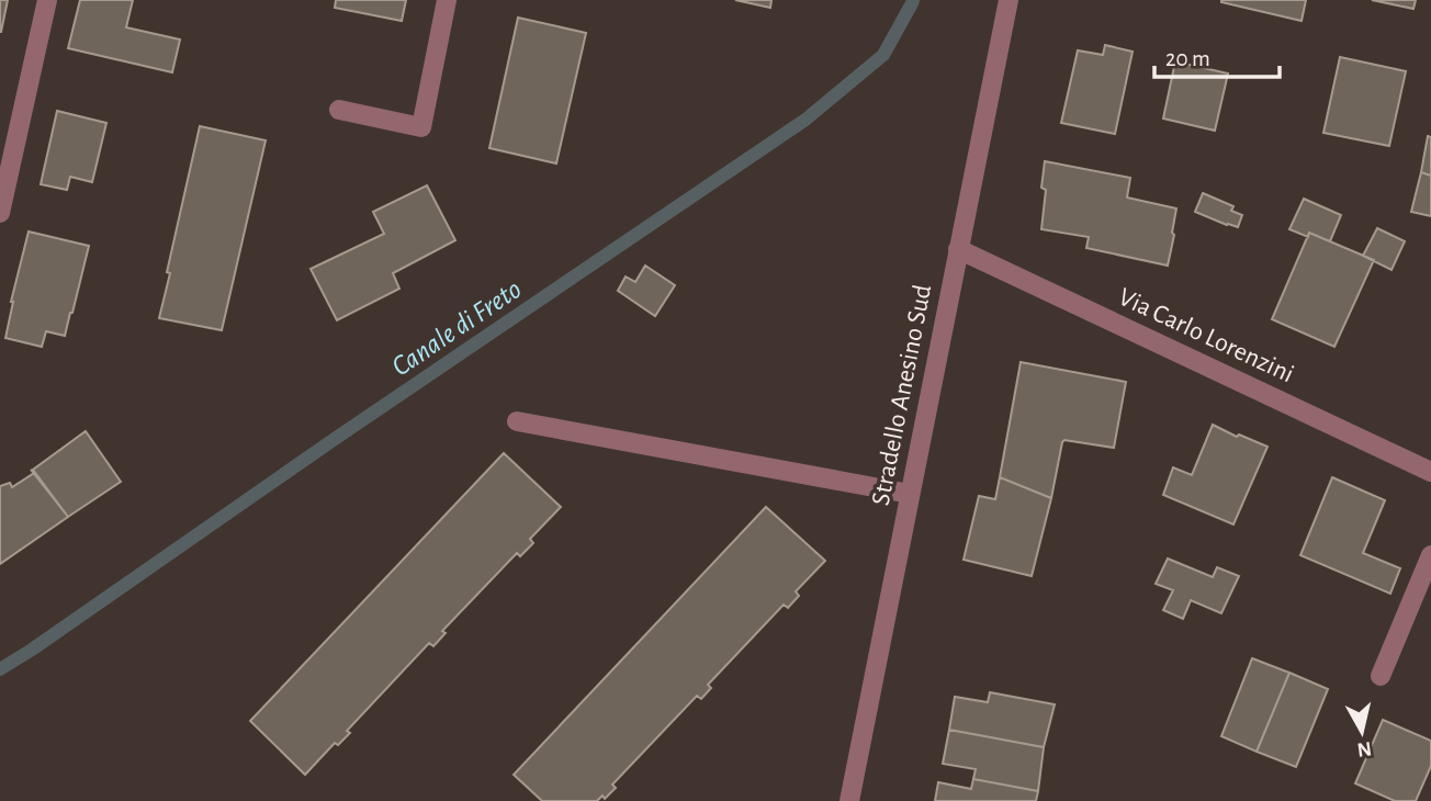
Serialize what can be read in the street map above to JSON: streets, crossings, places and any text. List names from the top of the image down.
{
  "streets": {
    "street": ["Via Carlo Lorenzini", "Stradello Anesino Sud"]
  },
  "crossings": [
    ["Via Carlo Lorenzini", "Stradello Anesino Sud"]
  ],
  "water": ["Canale di Freto"],
  "scale_bar": "20 m",
  "north": "bottom"
}
